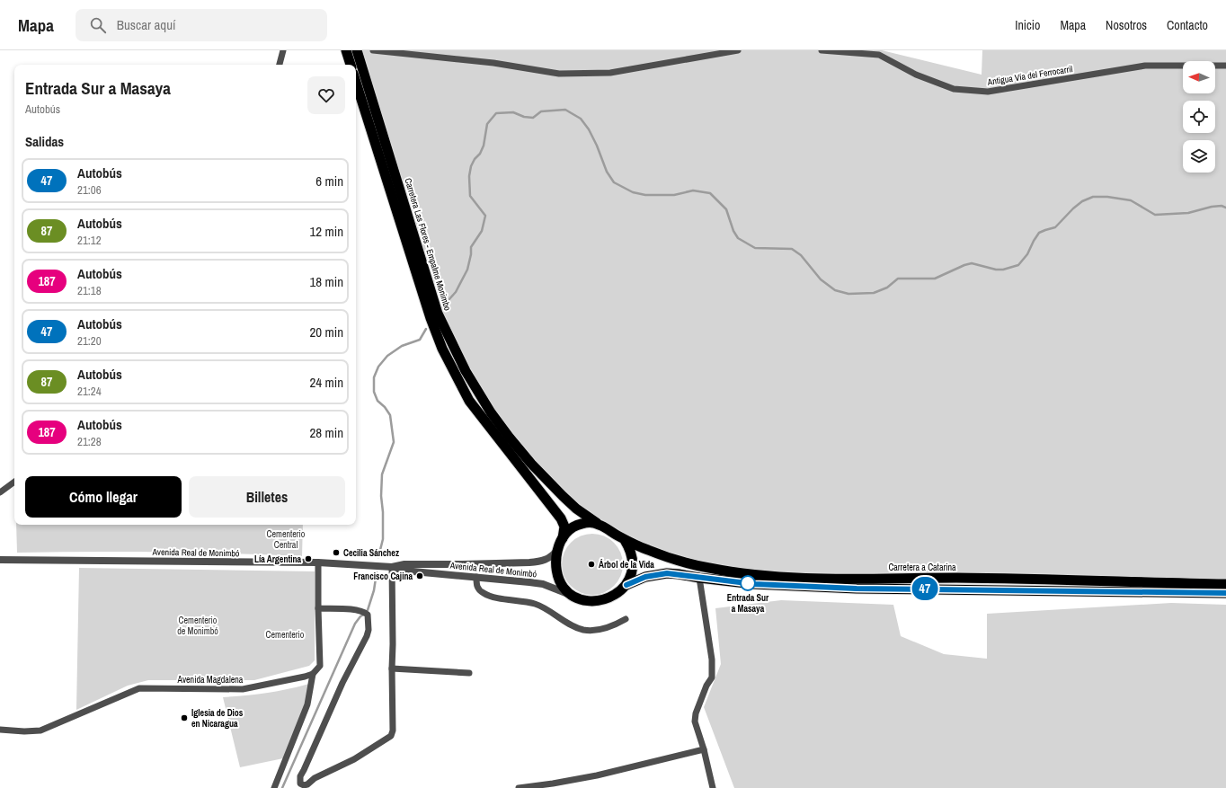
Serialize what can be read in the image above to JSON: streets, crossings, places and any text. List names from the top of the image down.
{
  "streets": {
    "highway": ["Carretera Las Flores - Empalme Monimbo", "Carretera a Catarina"],
    "street": ["Antigua Vía del Ferrocarril", "Avenida Real de Monimbó", "Avenida Magdalena"]
  },
  "crossings": [
    ["Carretera Las Flores - Empalme Monimbo", "Avenida Real de Monimbó"],
    ["Carretera Las Flores - Empalme Monimbo", "Carretera a Catarina"],
    ["Avenida Real de Monimbó", "Carretera a Catarina"]
  ],
  "parks": ["Cementerio Central", "Cementerio de Monimbó", "Cementerio"],
  "places": [
    "Cecilia Sánchez",
    "Lía Argentina",
    "Árbol de la Vida",
    "Francisco Cajina",
    "Entrada Sur a Masaya",
    "Iglesia de Dios en Nicaragua"
  ],
  "lines": ["bus line 47"],
  "north": "left",
  "page": {
    "header": "Mapa",
    "search": "Buscar aquí",
    "nav": [
      "Inicio",
      "Mapa",
      "Nosotros",
      "Contacto"
    ],
    "on_map": "47",
    "heading": [
      ["Entrada Sur a Masaya", "Autobús"],
      "Salidas"
    ],
    "list": [
      {
        "mark": "47",
        "name": "Autobús",
        "note": "21:06",
        "value": "6 min"
      },
      {
        "mark": "87",
        "name": "Autobús",
        "note": "21:12",
        "value": "12 min"
      },
      {
        "mark": "187",
        "name": "Autobús",
        "note": "21:18",
        "value": "18 min"
      },
      {
        "mark": "47",
        "name": "Autobús",
        "note": "21:20",
        "value": "20 min"
      },
      {
        "mark": "87",
        "name": "Autobús",
        "note": "21:24",
        "value": "24 min"
      },
      {
        "mark": "187",
        "name": "Autobús",
        "note": "21:28",
        "value": "28 min"
      }
    ],
    "buttons": ["Cómo llegar", "Billetes"]
  }
}
